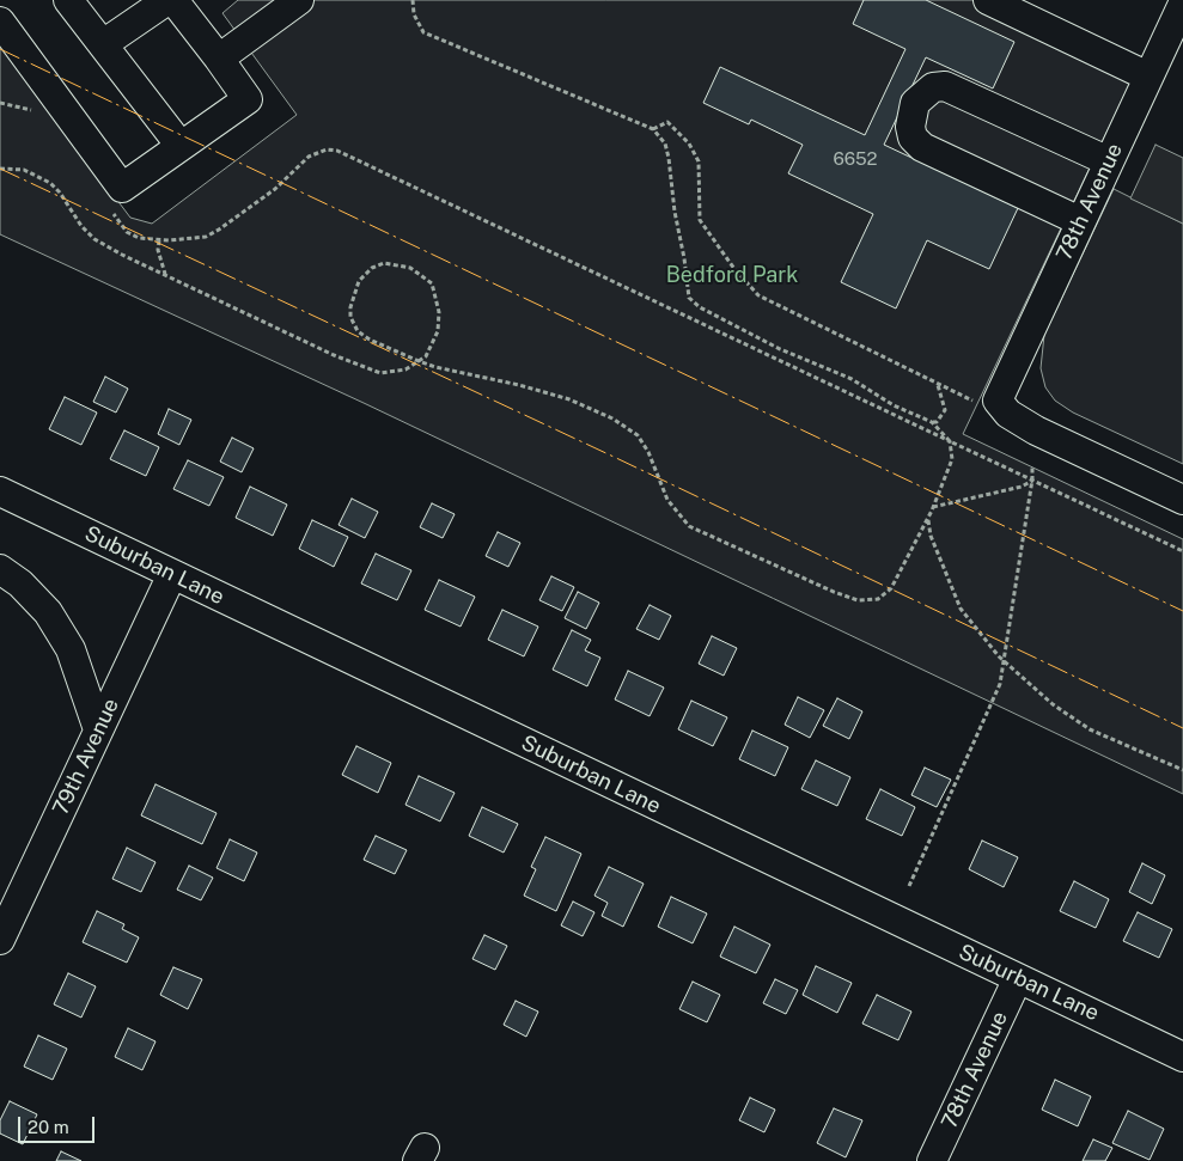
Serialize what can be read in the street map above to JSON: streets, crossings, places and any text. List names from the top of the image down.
{
  "streets": {
    "street": ["78th Avenue", "Suburban Lane", "79th Avenue"]
  },
  "crossings": [
    ["78th Avenue", "Suburban Lane"],
    ["Suburban Lane", "79th Avenue"]
  ],
  "parks": ["Bedford Park"],
  "house_numbers": ["6652"],
  "scale_bar": "20 m"
}
